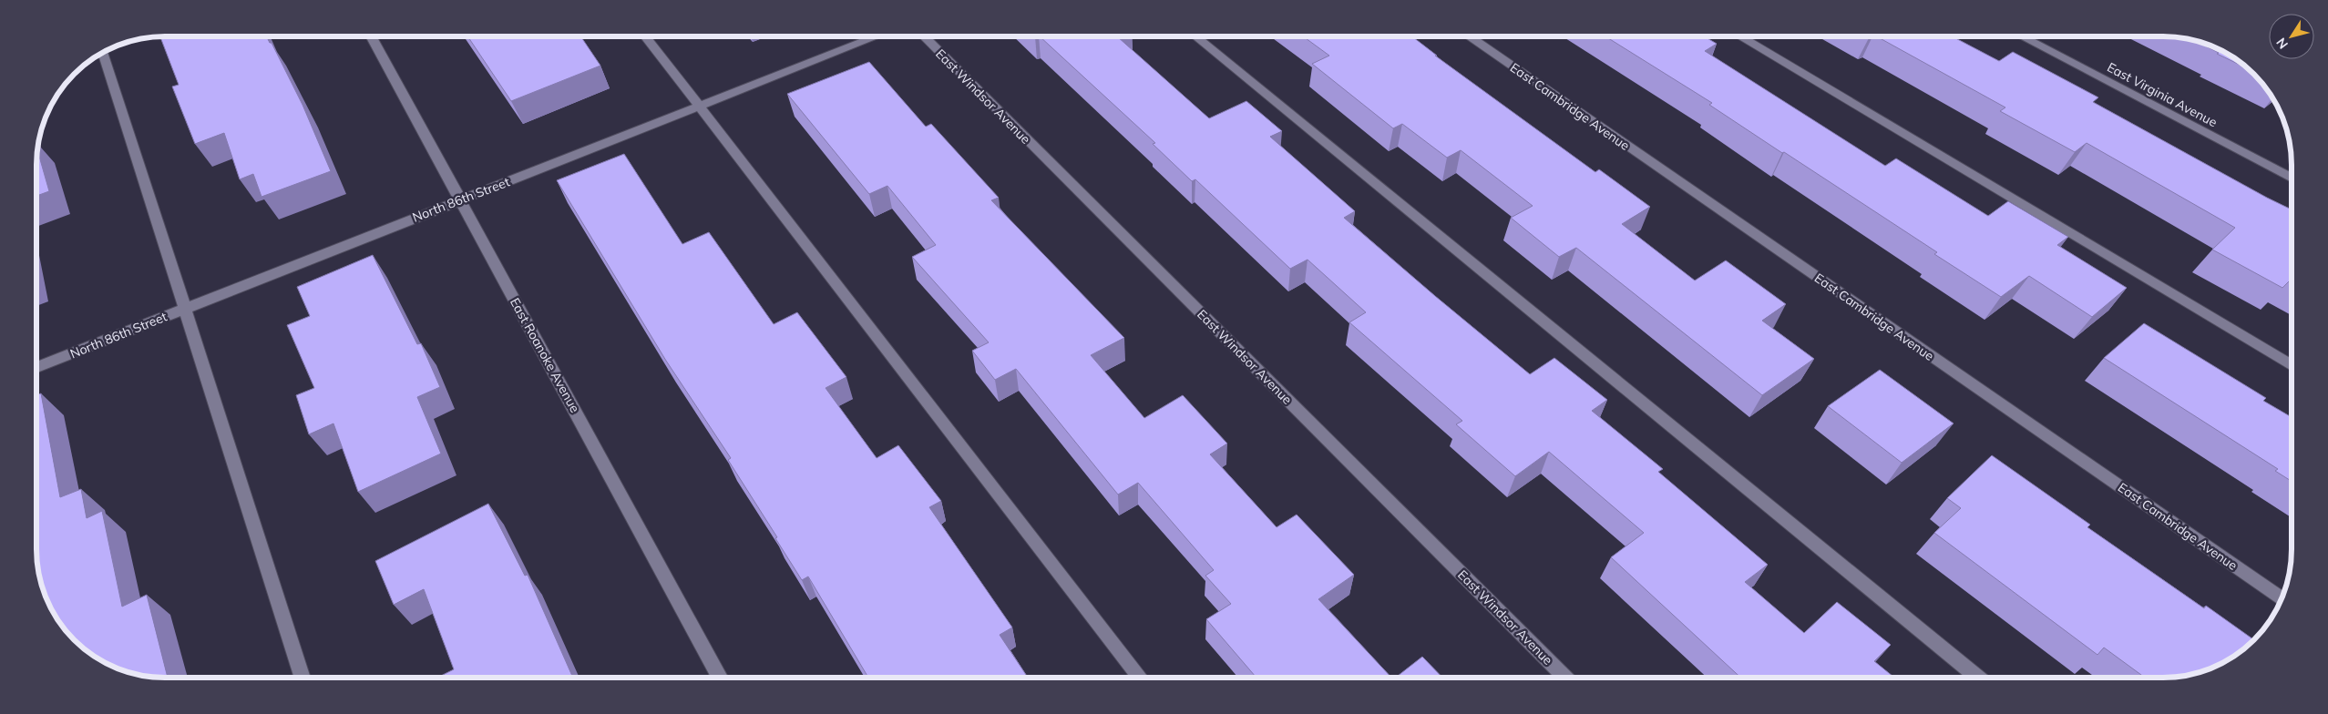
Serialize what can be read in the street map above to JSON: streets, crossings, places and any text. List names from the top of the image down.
{
  "streets": {
    "street": [
      "East Virginia Avenue",
      "East Windsor Avenue",
      "East Cambridge Avenue",
      "North 86th Street",
      "East Roanoke Avenue"
    ]
  },
  "crossings": [
    ["North 86th Street", "East Roanoke Avenue"]
  ],
  "north": "bottom left"
}
